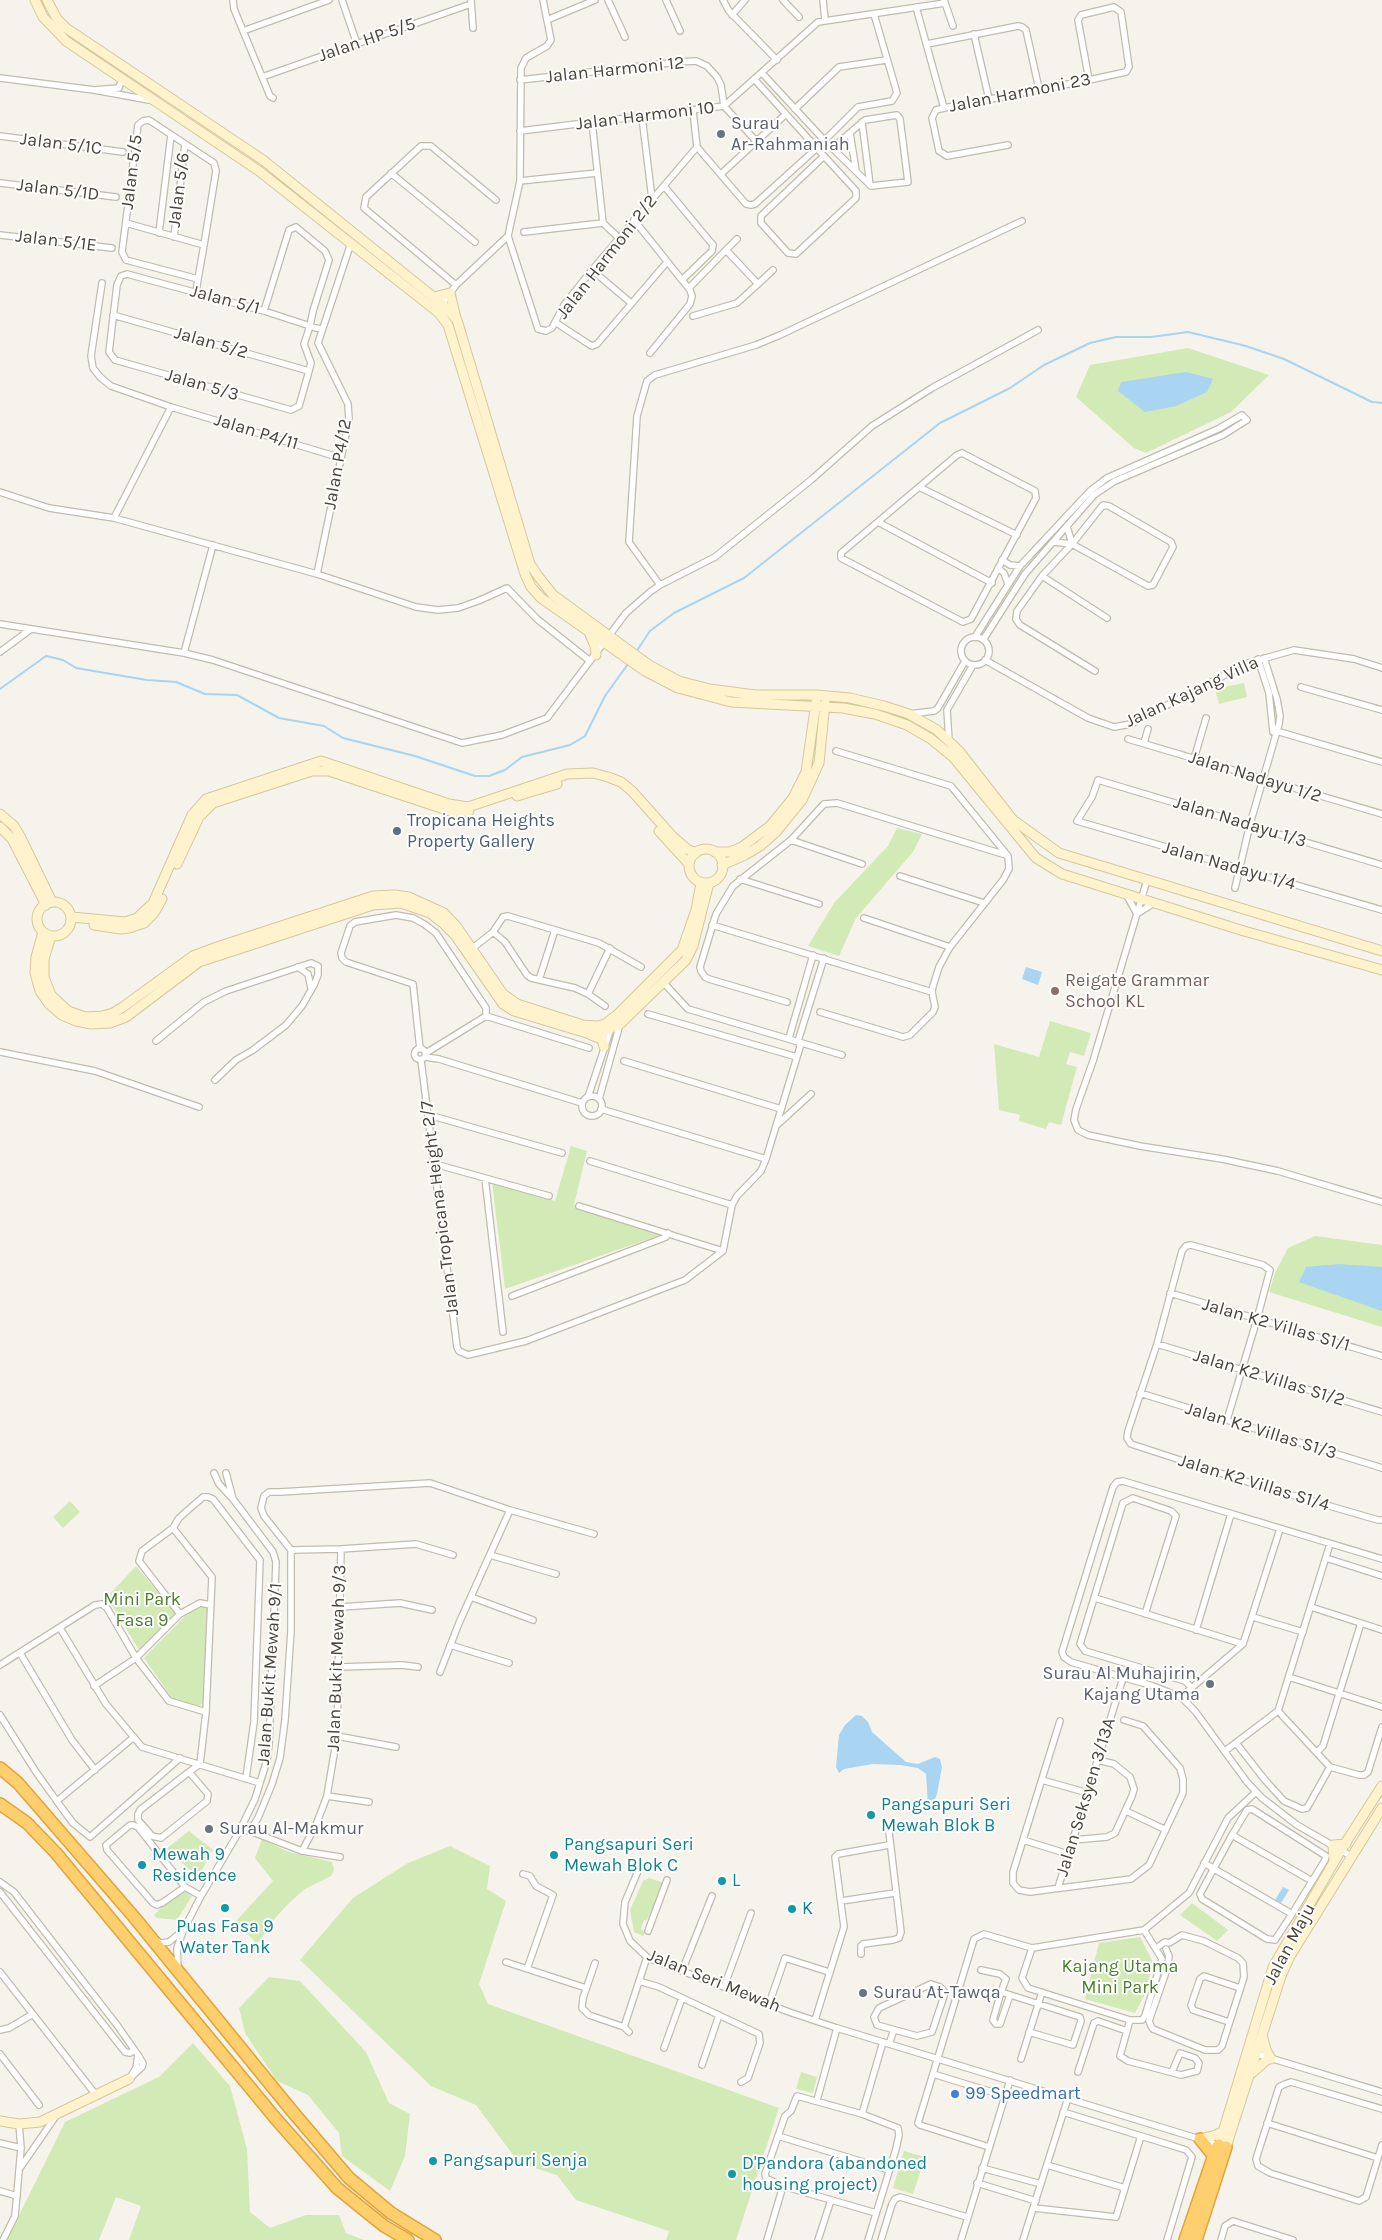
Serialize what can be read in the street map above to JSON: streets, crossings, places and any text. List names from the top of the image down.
{
  "streets": {
    "street": [
      "Jalan HP 5/5",
      "Jalan Harmoni 12",
      "Jalan Harmoni 23",
      "Jalan Harmoni 10",
      "Jalan 5/1C",
      "Jalan 5/5",
      "Jalan 5/1D",
      "Jalan 5/6",
      "Jalan 5/1E",
      "Jalan Harmoni 2/2",
      "Jalan 5/1",
      "Jalan 5/2",
      "Jalan 5/3",
      "Jalan P4/11",
      "Jalan P4/12",
      "Jalan Kajang Villa",
      "Jalan Nadayu 1/2",
      "Jalan Nadayu 1/3",
      "Jalan Nadayu 1/4",
      "Jalan Tropicana Height 2/7",
      "Jalan K2 Villas S1/1",
      "Jalan K2 Villas S1/2",
      "Jalan K2 Villas S1/3",
      "Jalan K2 Villas S1/4",
      "Jalan Bukit Mewah 9/3",
      "Jalan Bukit Mewah 9/1",
      "Jalan Seksyen 3/13A",
      "Jalan Maju",
      "Jalan Seri Mewah"
    ]
  },
  "crossings": [
    ["Jalan Harmoni 12", "Jalan Harmoni 10"],
    ["Jalan 5/5", "Jalan 5/6"],
    ["Jalan 5/5", "Jalan 5/1"],
    ["Jalan 5/1", "Jalan 5/3"],
    ["Jalan 5/1", "Jalan P4/12"],
    ["Jalan 5/2", "Jalan 5/3"],
    ["Jalan P4/11", "Jalan P4/12"],
    ["Jalan Nadayu 1/3", "Jalan Nadayu 1/4"],
    ["Jalan K2 Villas S1/3", "Jalan K2 Villas S1/4"],
    ["Jalan Maju", "Jalan Seri Mewah"]
  ],
  "parks": ["Mini Park Fasa 9", "Kajang Utama Mini Park"],
  "places": [
    "Surau Ar-Rahmaniah",
    "Tropicana Heights Property Gallery",
    "Reigate Grammar School KL",
    "Surau Al Muhajirin, Kajang Utama",
    "Pangsapuri Seri Mewah Blok B",
    "Surau Al-Makmur",
    "Pangsapuri Seri Mewah Blok C",
    "Mewah 9 Residence",
    "L",
    "Puas Fasa 9 Water Tank",
    "K",
    "Surau At-Tawqa",
    "99 Speedmart",
    "Pangsapuri Senja",
    "D'Pandora (abandoned housing project)"
  ]
}
